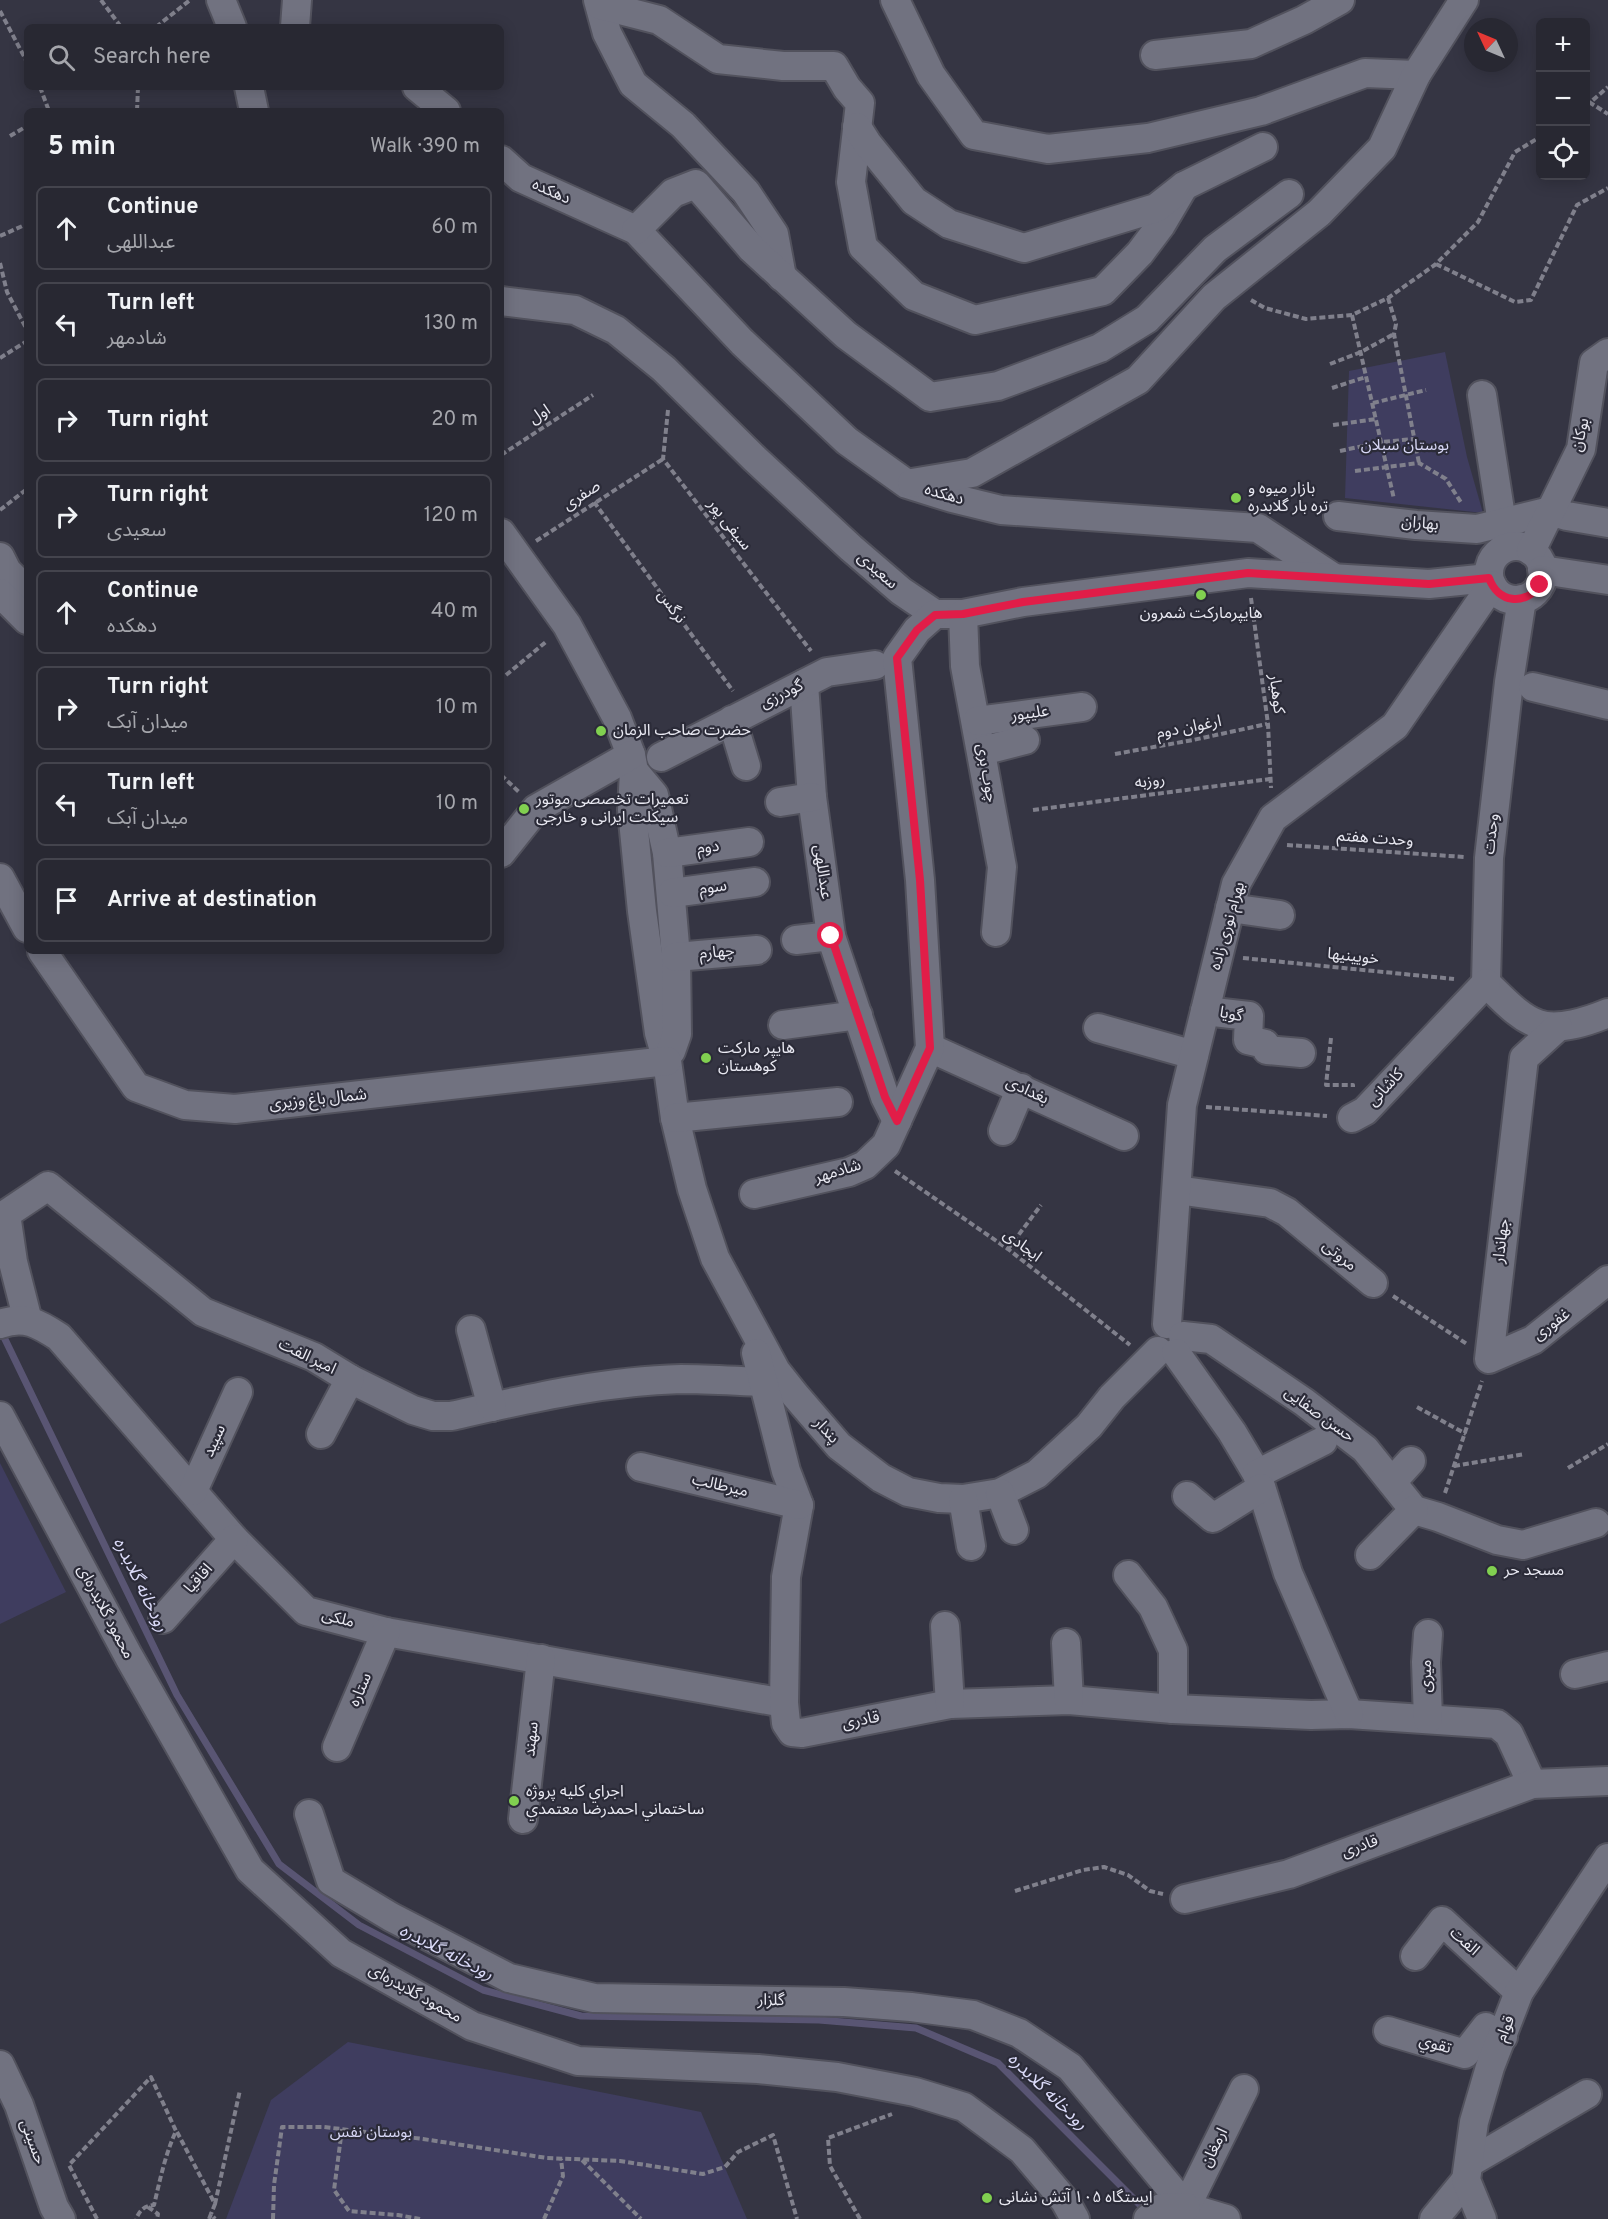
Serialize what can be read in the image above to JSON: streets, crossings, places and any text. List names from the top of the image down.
{
  "streets": {
    "street": [
      "دهکده",
      "بوکان",
      "بهاران",
      "سعیدی",
      "گودرزی",
      "علیپور",
      "چوب بری",
      "وحدت",
      "دوم",
      "عبداللهی",
      "سوم",
      "بهرام نوری زاده",
      "چهارم",
      "گویا",
      "کاشانی",
      "بغدادی",
      "شمال باغ وزیری",
      "شادمهر",
      "جهاندار",
      "مروتی",
      "غفوری",
      "امیر الفت",
      "حسن صفایی",
      "پندار",
      "سپید",
      "میرطالب",
      "اقاقیا",
      "محمود گلابدره‌ای",
      "ملکی",
      "میری",
      "ستاره",
      "قادری",
      "سهند",
      "الفت",
      "گلزار",
      "قوام",
      "تقوي",
      "حسینی",
      "ارمغان"
    ],
    "path": [
      "اول",
      "صفری",
      "سیفی پور",
      "نرگس",
      "کوهیار",
      "ارغوان دوم",
      "روزبه",
      "وحدت هفتم",
      "خویینیها",
      "ایجادی"
    ]
  },
  "crossings": [
    ["بوکان", "بهاران"],
    ["بوکان", "وحدت"],
    ["بوکان", "بهرام نوری زاده"],
    ["صفری", "سیفی پور"],
    ["صفری", "نرگس"],
    ["سیفی پور", "گودرزی"],
    ["سیفی پور", "عبداللهی"],
    ["نرگس", "گودرزی"],
    ["کوهیار", "ارغوان دوم"],
    ["کوهیار", "روزبه"],
    ["کوهیار", "بهرام نوری زاده"],
    ["گودرزی", "عبداللهی"],
    ["گودرزی", "شادمهر"],
    ["علیپور", "چوب بری"],
    ["وحدت", "وحدت هفتم"],
    ["وحدت", "بهرام نوری زاده"],
    ["وحدت", "خویینیها"],
    ["وحدت", "کاشانی"],
    ["وحدت هفتم", "بهرام نوری زاده"],
    ["عبداللهی", "شادمهر"],
    ["بهرام نوری زاده", "خویینیها"],
    ["بهرام نوری زاده", "گویا"],
    ["بهرام نوری زاده", "کاشانی"],
    ["بهرام نوری زاده", "ایجادی"],
    ["بهرام نوری زاده", "مروتی"],
    ["بهرام نوری زاده", "حسن صفایی"],
    ["بهرام نوری زاده", "پندار"],
    ["خویینیها", "کاشانی"],
    ["بغدادی", "شادمهر"],
    ["شمال باغ وزیری", "پندار"],
    ["شادمهر", "ایجادی"],
    ["جهاندار", "مروتی"],
    ["جهاندار", "غفوری"],
    ["ایجادی", "حسن صفایی"],
    ["ایجادی", "پندار"],
    ["مروتی", "غفوری"],
    ["امیر الفت", "ملکی"],
    ["حسن صفایی", "پندار"],
    ["سپید", "ملکی"],
    ["میرطالب", "قادری"],
    ["اقاقیا", "ملکی"],
    ["ملکی", "ستاره"],
    ["ملکی", "قادری"],
    ["ملکی", "سهند"],
    ["میری", "قادری"],
    ["الفت", "قوام"],
    ["گلزار", "ارمغان"],
    ["قوام", "تقوي"]
  ],
  "water": ["رودخانه گلابدره"],
  "parks": ["بوستان سبلان", "بوستان نفس"],
  "places": [
    "بازار میوه و تره بار گلابدره",
    "هایپرمارکت شمرون",
    "حضرت صاحب الزمان",
    "تعمیرات تخصصی موتور سیکلت ایرانی و خارجی",
    "هایپر مارکت کوهستان",
    "مسجد حر",
    "اجراي كليه پروژه ساختماني احمدرضا معتمدي",
    "ایستگاه ۱۰۵ آتش نشانی"
  ],
  "north": "top left",
  "page": {
    "map_buttons": ["+", "−"],
    "search": "Search here",
    "heading": ["5 min", "Walk · 390 m"],
    "list": [
      ["Continue", "عبداللهی", "60 m"],
      ["Turn left", "شادمهر", "130 m"],
      ["Turn right", "20 m"],
      ["Turn right", "سعیدی", "120 m"],
      ["Continue", "دهکده", "40 m"],
      ["Turn right", "میدان آبک", "10 m"],
      ["Turn left", "میدان آبک", "10 m"],
      "Arrive at destination"
    ]
  }
}
